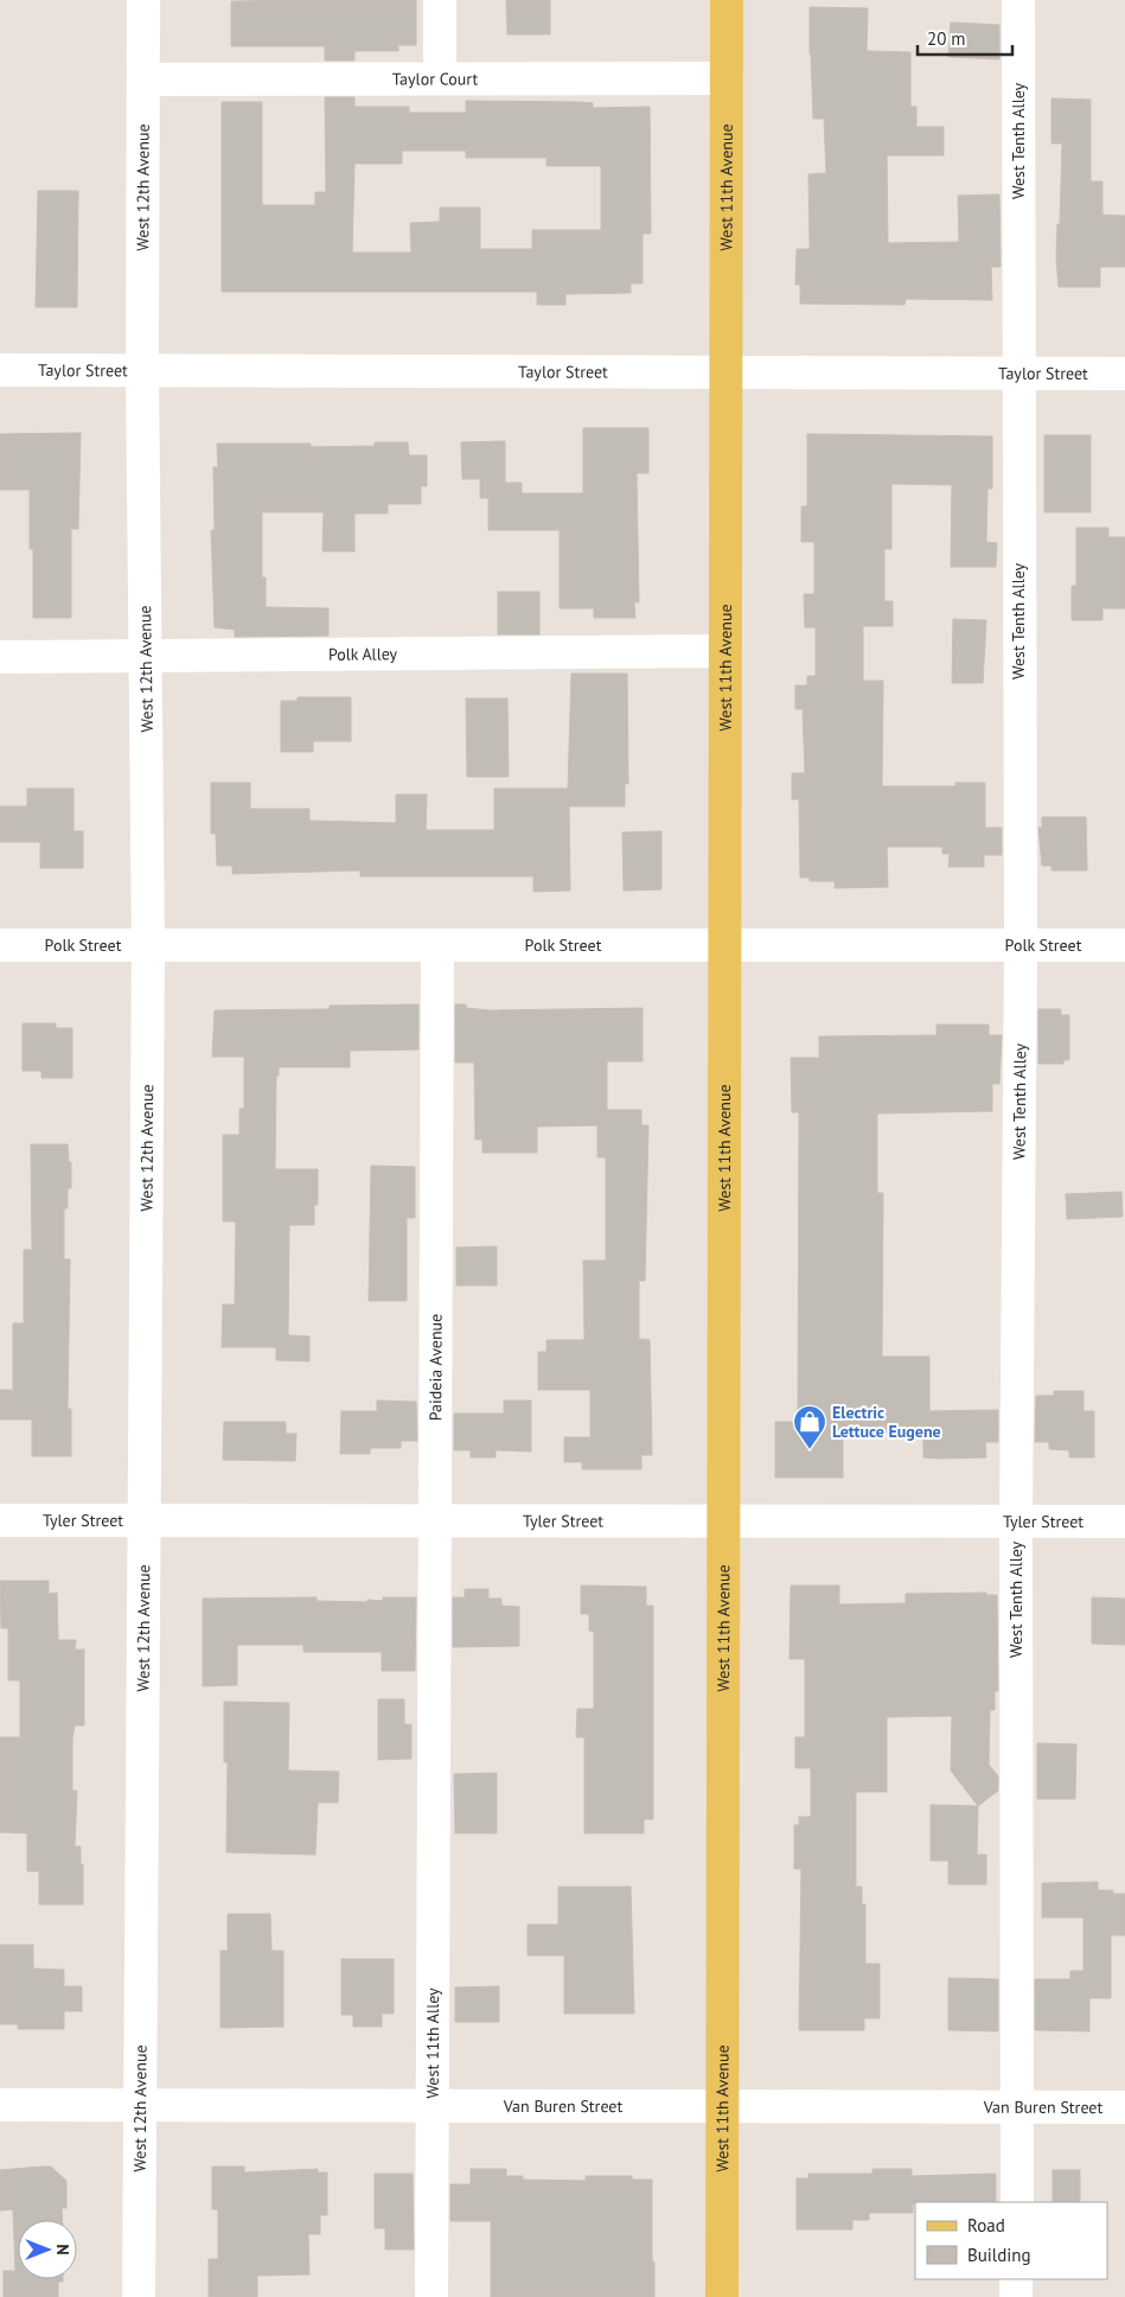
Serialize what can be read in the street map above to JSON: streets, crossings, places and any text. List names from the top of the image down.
{
  "streets": {
    "main road": ["West 11th Avenue"],
    "street": [
      "Taylor Court",
      "West Tenth Alley",
      "West 12th Avenue",
      "Taylor Street",
      "Polk Alley",
      "Polk Street",
      "Paideia Avenue",
      "Tyler Street",
      "West 11th Alley",
      "Van Buren Street"
    ]
  },
  "crossings": [
    ["Taylor Court", "West 12th Avenue"],
    ["Taylor Court", "West 11th Avenue"],
    ["West Tenth Alley", "Taylor Street"],
    ["West Tenth Alley", "Polk Street"],
    ["West Tenth Alley", "Tyler Street"],
    ["West Tenth Alley", "Van Buren Street"],
    ["West 12th Avenue", "Taylor Street"],
    ["West 12th Avenue", "Polk Alley"],
    ["West 12th Avenue", "Polk Street"],
    ["West 12th Avenue", "Tyler Street"],
    ["West 12th Avenue", "Van Buren Street"],
    ["West 11th Avenue", "Taylor Street"],
    ["West 11th Avenue", "Polk Alley"],
    ["West 11th Avenue", "Polk Street"],
    ["West 11th Avenue", "Tyler Street"],
    ["West 11th Avenue", "Van Buren Street"],
    ["Polk Street", "Paideia Avenue"],
    ["Paideia Avenue", "Tyler Street"],
    ["Paideia Avenue", "West 11th Alley"],
    ["West 11th Alley", "Van Buren Street"]
  ],
  "places": {
    "shop": ["Electric Lettuce Eugene"]
  },
  "legend": ["Road", "Building"],
  "scale_bar": "20 m",
  "north": "right"
}
